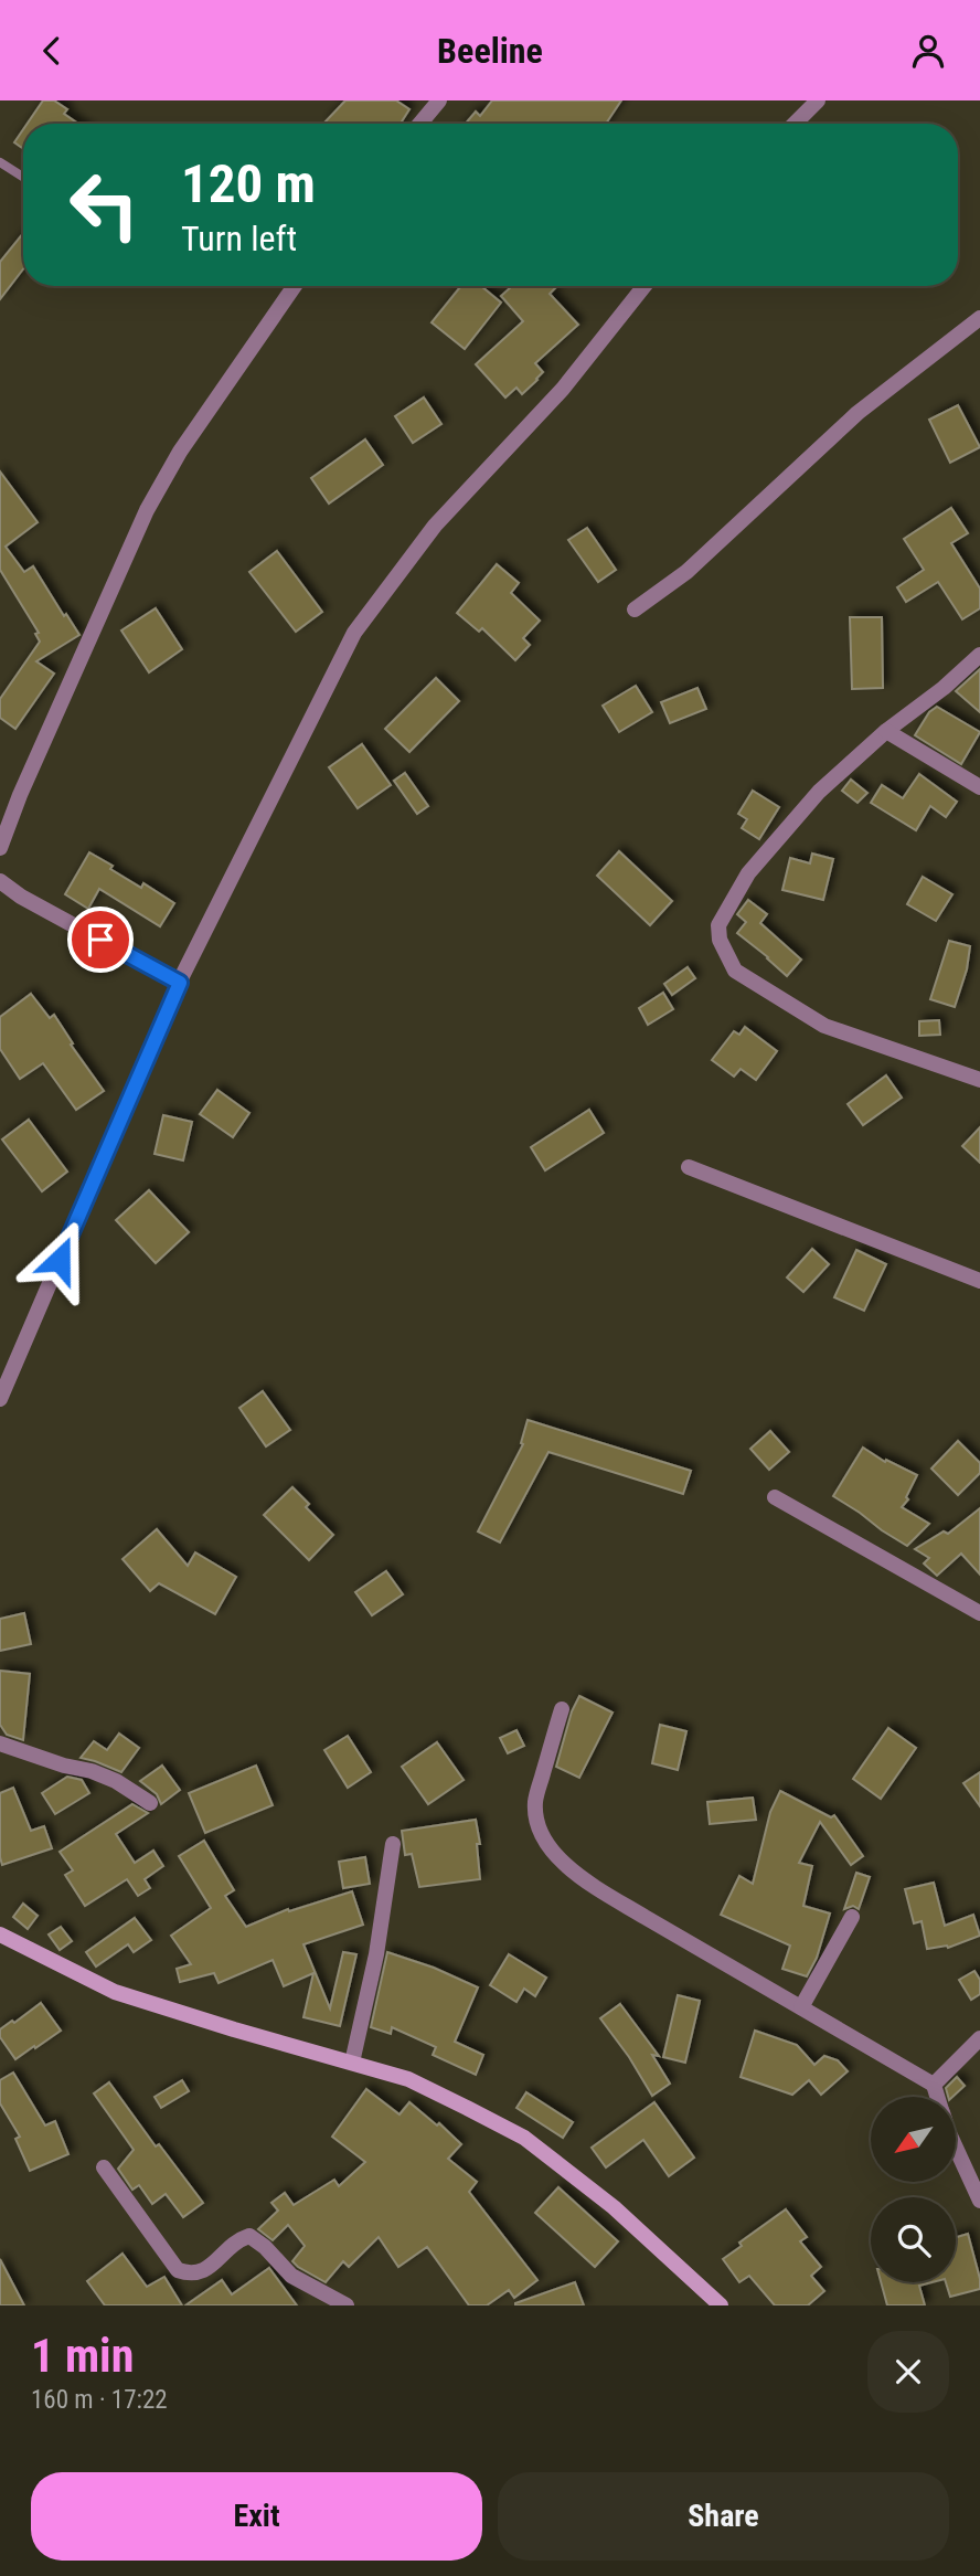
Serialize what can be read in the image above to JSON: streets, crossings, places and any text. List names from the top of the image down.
{
  "north": "bottom left",
  "page": {
    "header": "Beeline",
    "turn": ["120 m", "Turn left"],
    "heading": ["1 min", "160 m · 17:22"],
    "buttons": ["Exit", "Share"]
  }
}
